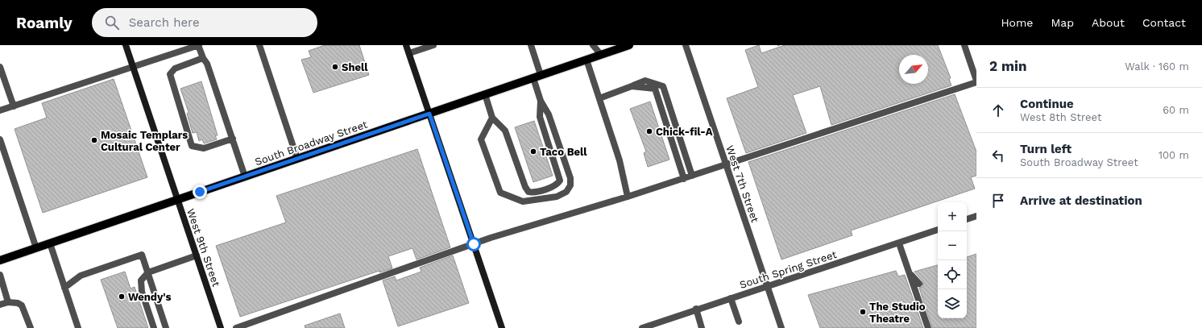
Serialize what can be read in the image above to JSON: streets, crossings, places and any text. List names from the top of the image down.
{
  "streets": {
    "main road": ["South Broadway Street", "West 9th Street"],
    "street": ["West 7th Street", "South Spring Street"]
  },
  "crossings": [
    ["South Broadway Street", "West 9th Street"],
    ["West 7th Street", "South Spring Street"]
  ],
  "places": [
    "Shell",
    "Chick-fil-A",
    "Mosaic Templars Cultural Center",
    "Taco Bell",
    "Wendy's",
    "The Studio Theatre"
  ],
  "north": "top right",
  "page": {
    "header": "Roamly",
    "search": "Search here",
    "nav": [
      "Home",
      "Map",
      "About",
      "Contact"
    ],
    "heading": ["2 min", "Walk · 160 m"],
    "list": [
      ["Continue", "West 8th Street", "60 m"],
      ["Turn left", "South Broadway Street", "100 m"],
      "Arrive at destination"
    ],
    "map_buttons": ["+", "−"]
  }
}
